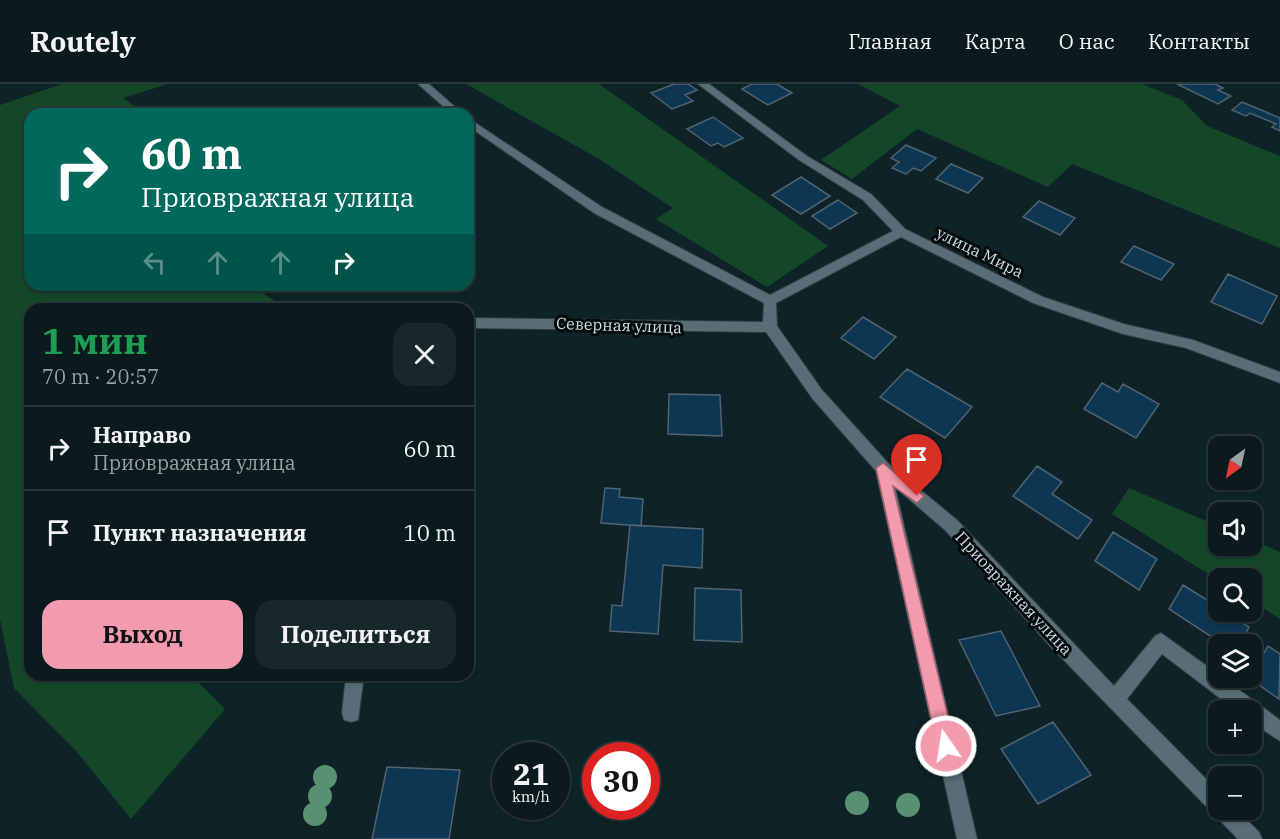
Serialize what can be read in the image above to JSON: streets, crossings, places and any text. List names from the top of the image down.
{
  "streets": {
    "street": ["улица Мира", "Северная улица", "Приовражная улица"]
  },
  "crossings": [
    ["Северная улица", "Приовражная улица"]
  ],
  "north": "bottom left",
  "page": {
    "header": "Routely",
    "nav": [
      "Главная",
      "Карта",
      "О нас",
      "Контакты"
    ],
    "turn": ["60 m", "Приовражная улица"],
    "heading": ["1 мин", "70 m · 20:57"],
    "list": [
      {
        "name": "Направо",
        "note": "Приовражная улица",
        "value": "60 m"
      },
      {
        "name": "Пункт назначения",
        "value": "10 m"
      }
    ],
    "map_buttons": ["+", "−"],
    "buttons": ["Выход", "Поделиться"],
    "speed": "21 km/h",
    "limit": "30"
  }
}
